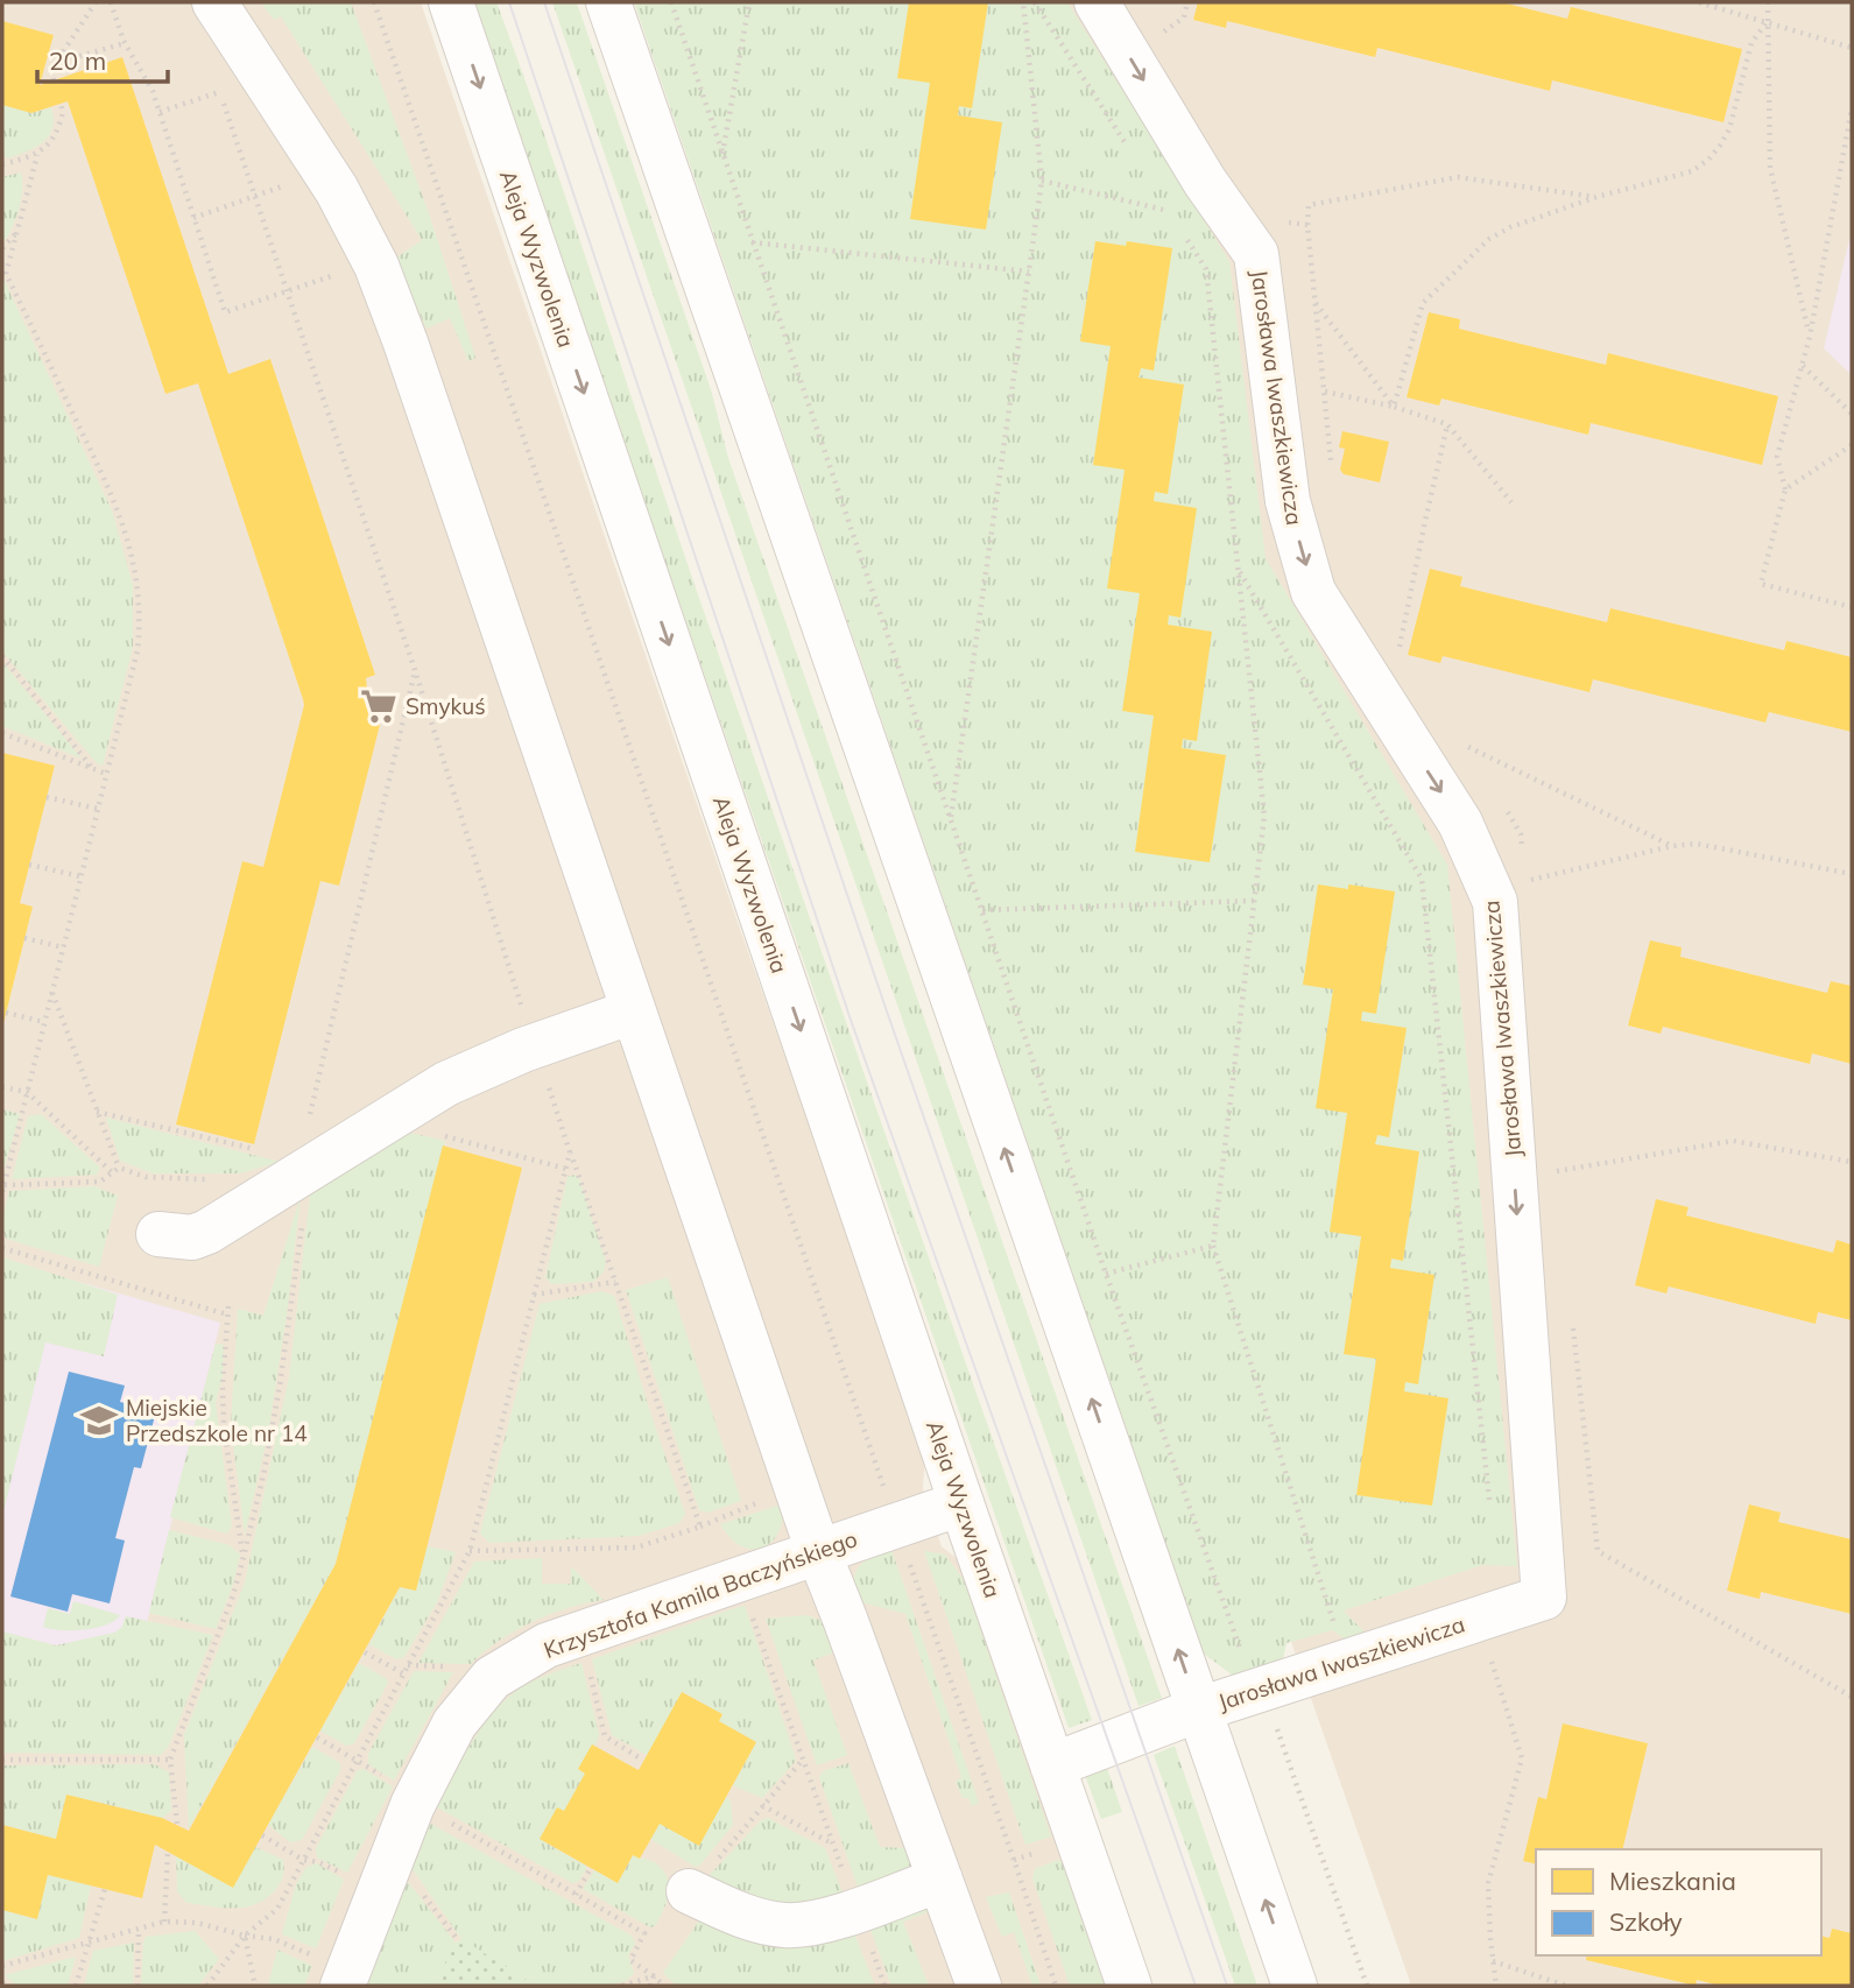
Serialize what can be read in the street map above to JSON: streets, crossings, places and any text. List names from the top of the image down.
{
  "streets": {
    "street": ["Aleja Wyzwolenia", "Jarosława Iwaszkiewicza", "Krzysztofa Kamila Baczyńskiego"]
  },
  "crossings": [
    ["Aleja Wyzwolenia", "Krzysztofa Kamila Baczyńskiego"]
  ],
  "one_way": ["Jarosława Iwaszkiewicza"],
  "places": {
    "supermarket": ["Smykuś"],
    "school or university": ["Miejskie Przedszkole nr 14"]
  },
  "legend": ["Mieszkania", "Szkoły"],
  "scale_bar": "20 m"
}
